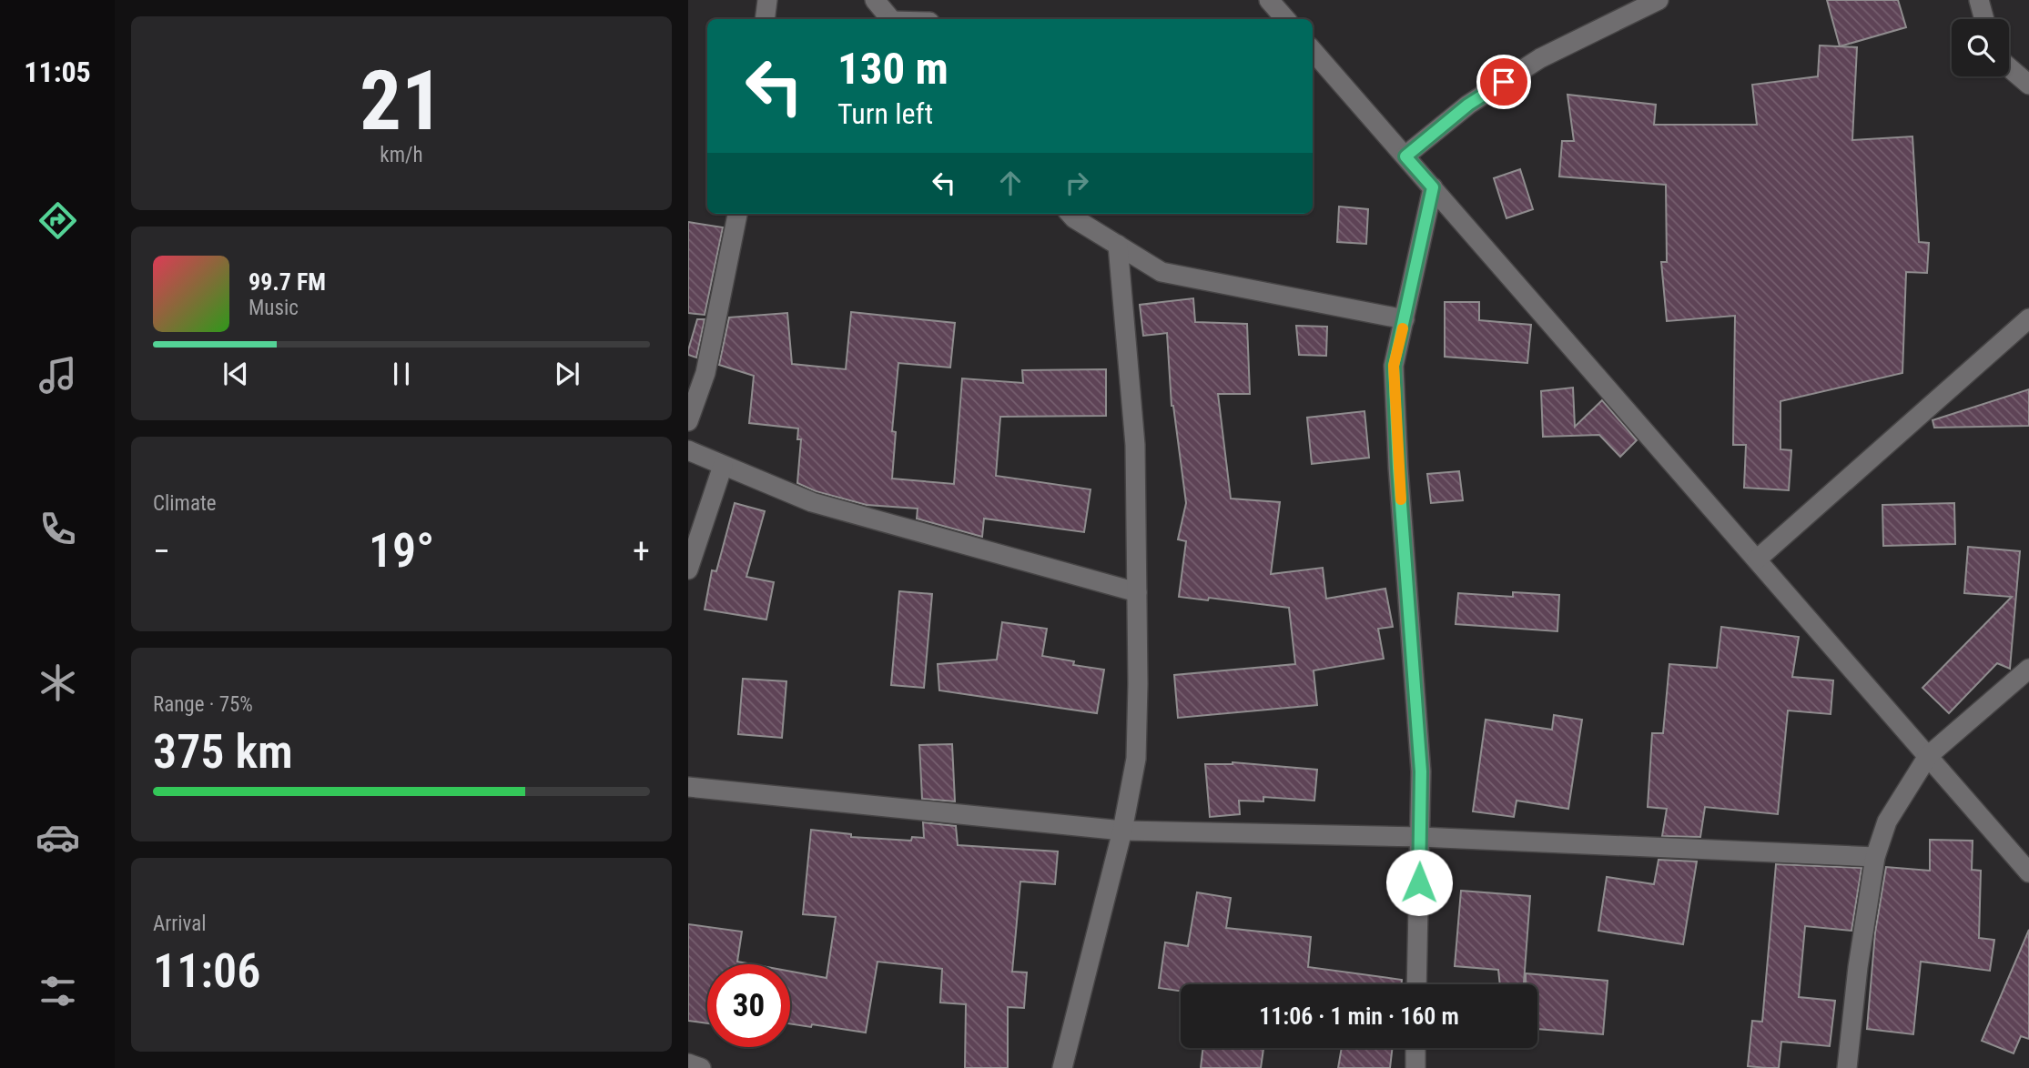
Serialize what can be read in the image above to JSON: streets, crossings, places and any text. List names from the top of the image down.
{
  "page": {
    "tabs": "11:05",
    "tile": [
      ["21", "km/h"],
      "Climate",
      ["Range · 75%", "375 km"],
      ["Arrival", "11:06"]
    ],
    "turn": ["130 m", "Turn left"],
    "song": ["99.7 FM", "Music"],
    "heat": ["−", "19°", "+"],
    "limit": "30",
    "trip": "11:06 · 1 min · 160 m"
  }
}
